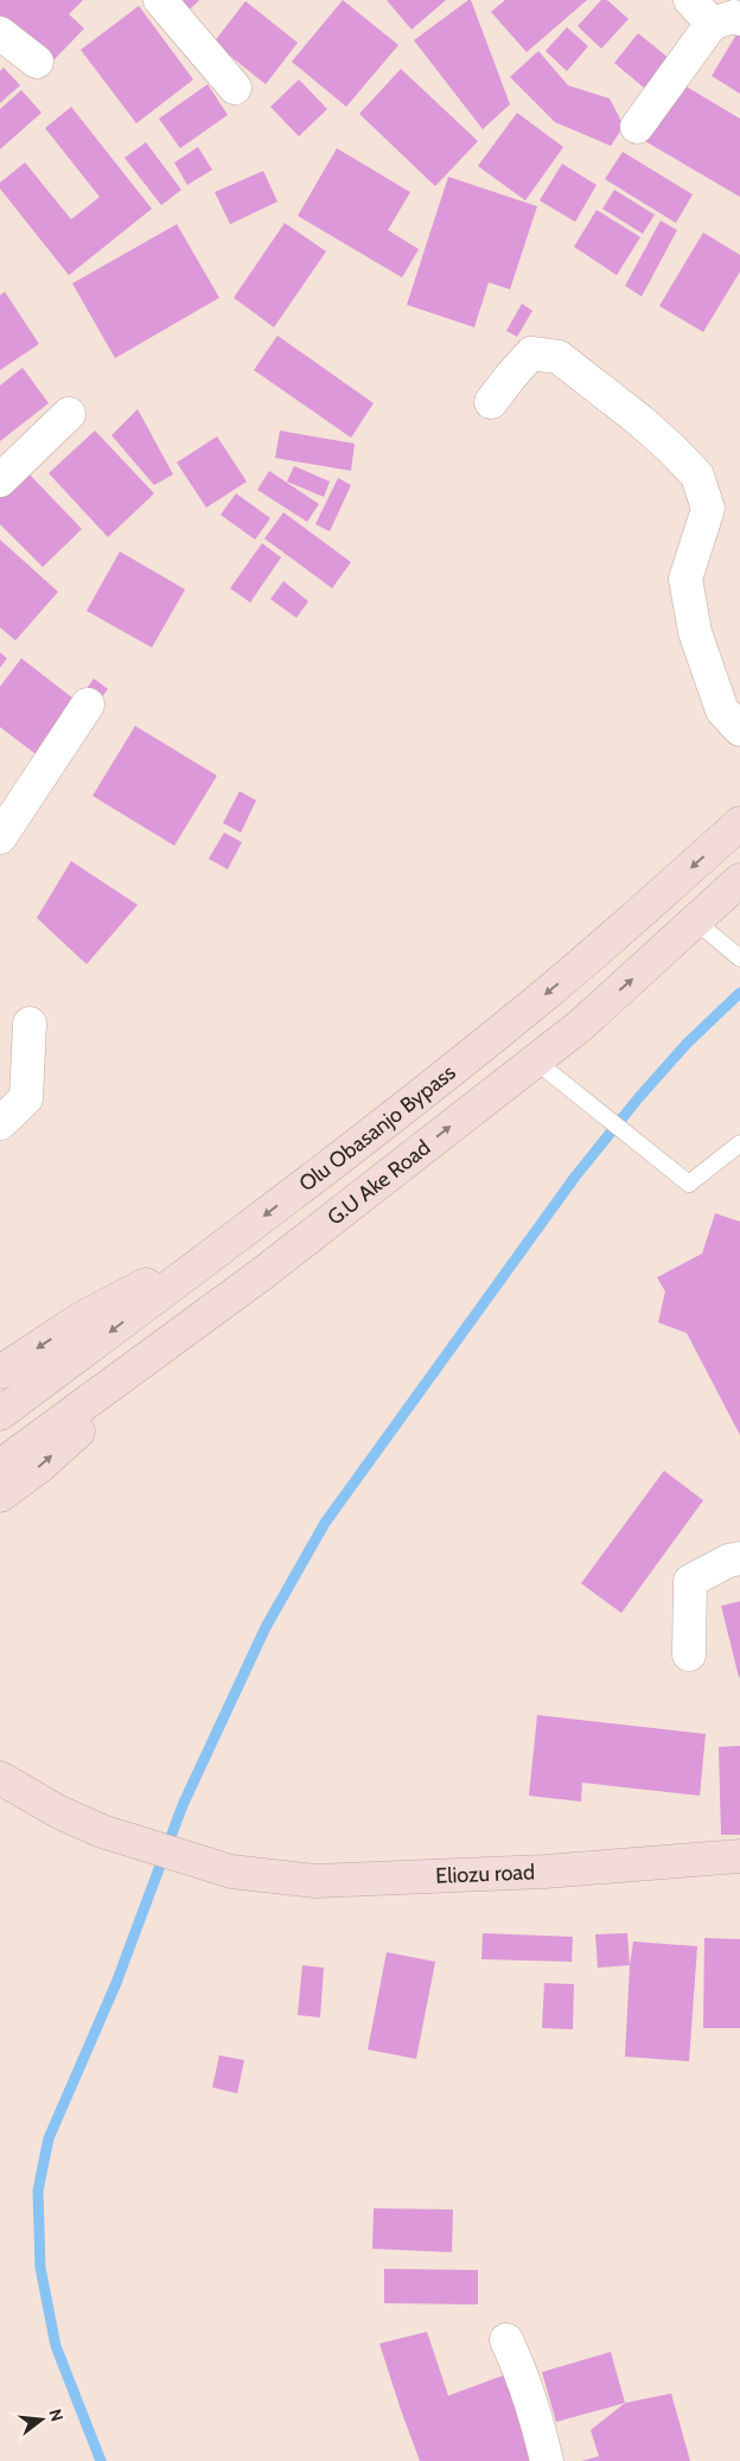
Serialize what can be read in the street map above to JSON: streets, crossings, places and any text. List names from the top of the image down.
{
  "streets": {
    "main road": ["Olu Obasanjo Bypass", "G.U Ake Road", "Eliozu road"]
  },
  "one_way": ["G.U Ake Road"],
  "north": "right"
}
